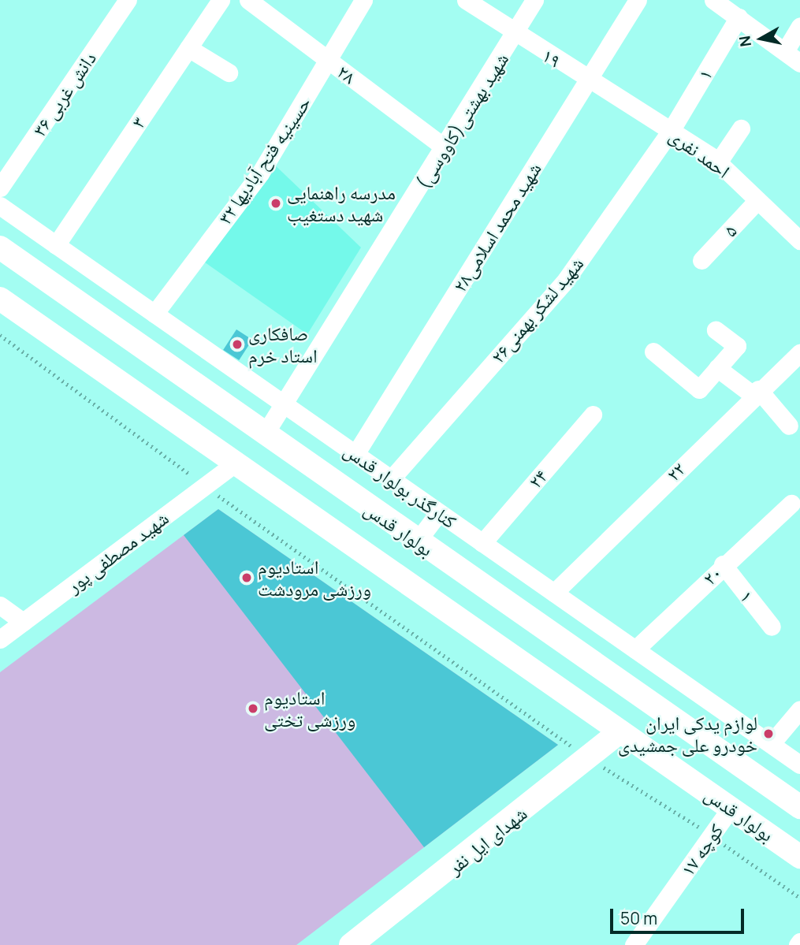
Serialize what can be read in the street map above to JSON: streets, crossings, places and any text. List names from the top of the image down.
{
  "streets": {
    "main road": ["بولوار قدس", "شهدای ایل نفر"],
    "street": [
      "۱۹",
      "۲۸",
      "۱",
      "دانش غربی ۳۶",
      "شهید بهشتی(کاووسی)",
      "۳",
      "احمد نفری",
      "حسینیه فتح آبادیها ۳۲",
      "شهید محمد اسلامی۲۸",
      "۵",
      "شهید لشکر بهمنی۲۶",
      "۲۲",
      "۲۴",
      "کنارگذر بولوار قدس",
      "شهید مصطفی پور",
      "۲۰",
      "کوچه ۱۷"
    ]
  },
  "crossings": [
    ["۱۹", "شهید بهشتی(کاووسی)"],
    ["۱۹", "احمد نفری"],
    ["۱۹", "شهید محمد اسلامی۲۸"],
    ["۲۸", "شهید بهشتی(کاووسی)"],
    ["۲۸", "حسینیه فتح آبادیها ۳۲"],
    ["۱", "احمد نفری"],
    ["۱", "شهید لشکر بهمنی۲۶"],
    ["۱", "۲۰"],
    ["شهید بهشتی(کاووسی)", "کنارگذر بولوار قدس"],
    ["شهید بهشتی(کاووسی)", "بولوار قدس"],
    ["۳", "کنارگذر بولوار قدس"],
    ["احمد نفری", "شهید محمد اسلامی۲۸"],
    ["احمد نفری", "۵"],
    ["احمد نفری", "شهید لشکر بهمنی۲۶"],
    ["حسینیه فتح آبادیها ۳۲", "کنارگذر بولوار قدس"],
    ["شهید محمد اسلامی۲۸", "کنارگذر بولوار قدس"],
    ["شهید لشکر بهمنی۲۶", "کنارگذر بولوار قدس"],
    ["۲۲", "کنارگذر بولوار قدس"],
    ["۲۴", "کنارگذر بولوار قدس"],
    ["کنارگذر بولوار قدس", "۲۰"],
    ["بولوار قدس", "شهید مصطفی پور"],
    ["بولوار قدس", "شهدای ایل نفر"],
    ["بولوار قدس", "کوچه ۱۷"]
  ],
  "places": [
    "مدرسه راهنمایی شهید دستغیب",
    "صافکاری استاد خرم",
    "استادیوم ورزشی مرودشت",
    "استادیوم ورزشی تختی",
    "لوازم یدکی ایران خودرو علی جمشیدی"
  ],
  "scale_bar": "50 m",
  "north": "left"
}
